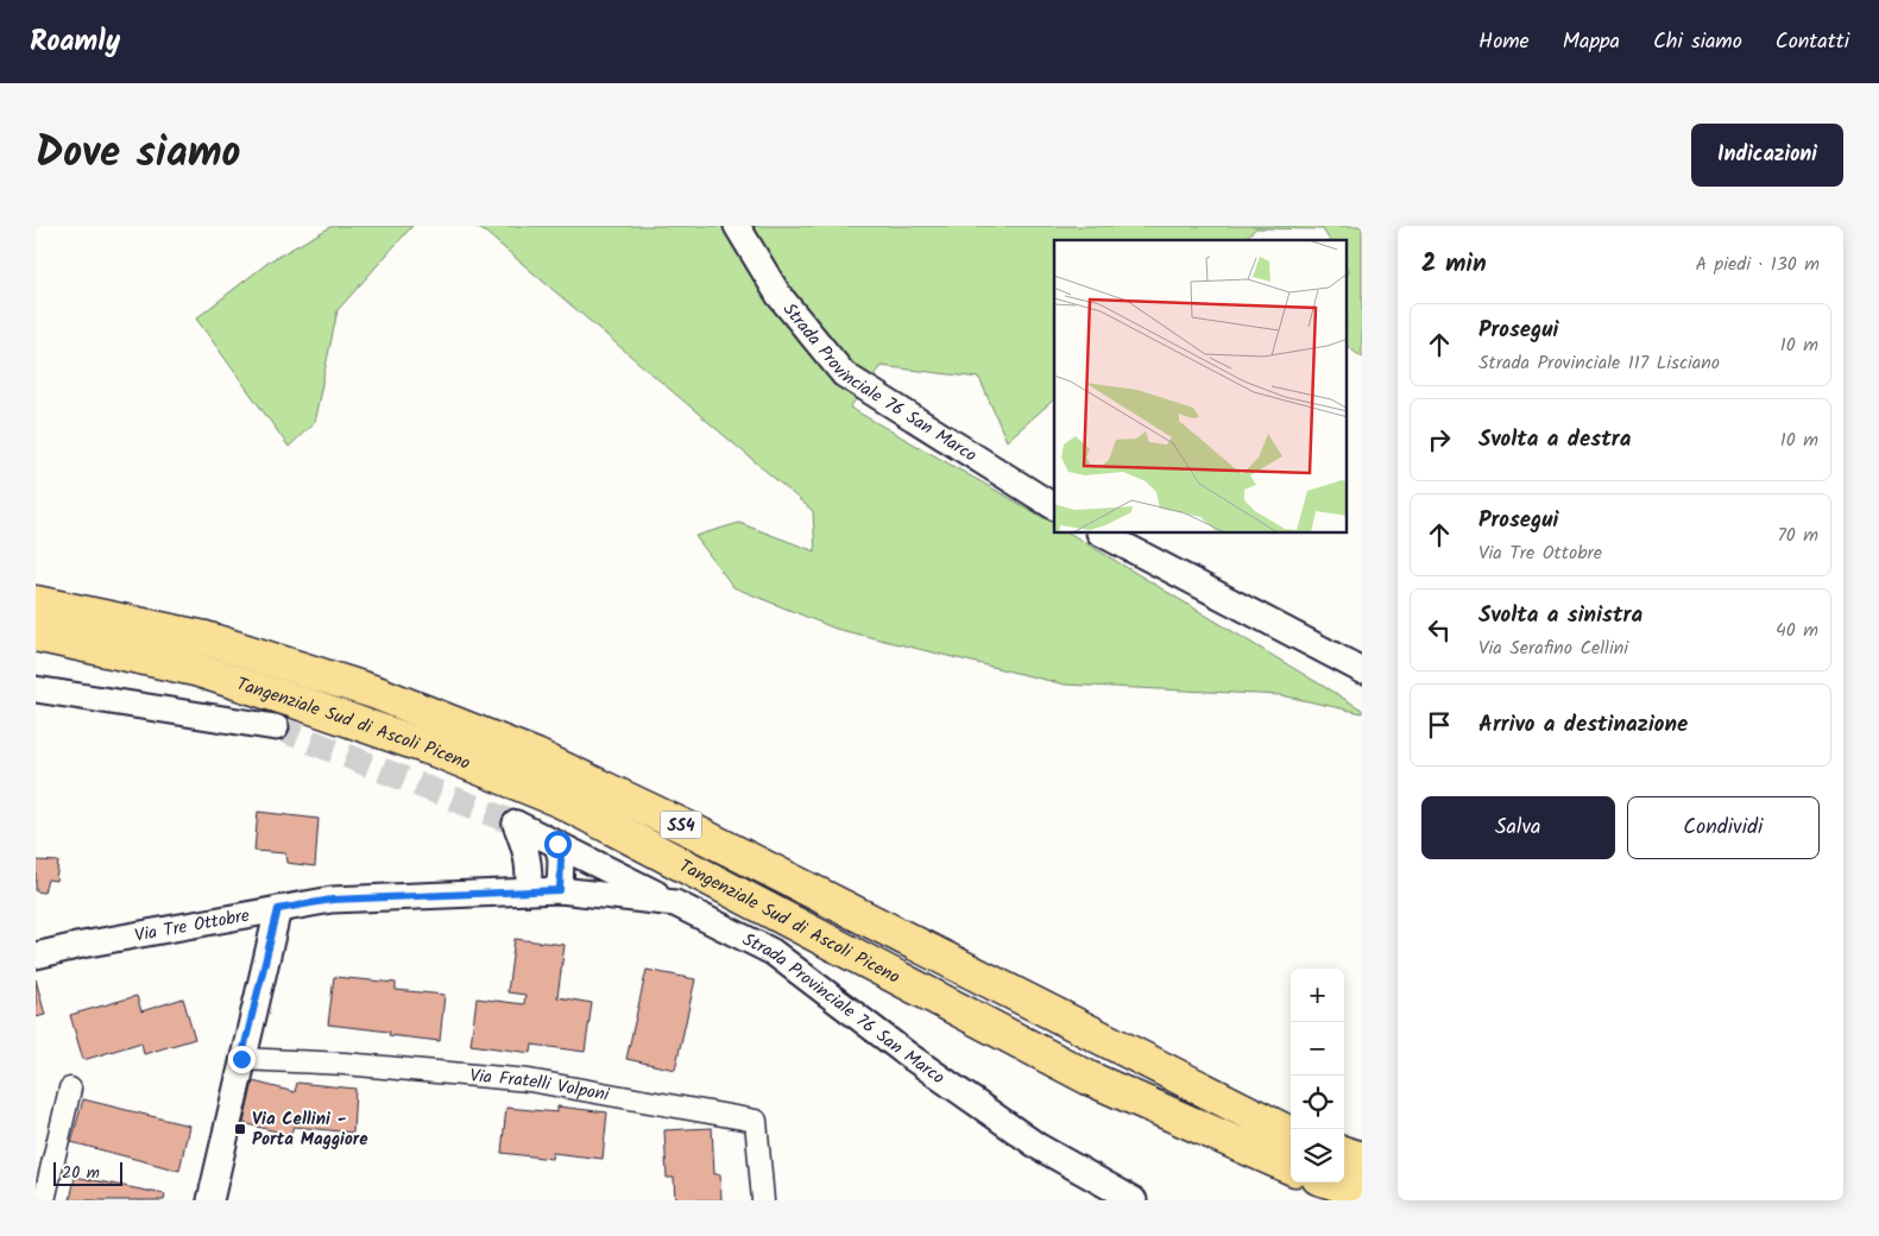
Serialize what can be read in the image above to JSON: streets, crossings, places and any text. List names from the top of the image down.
{
  "streets": {
    "highway": ["Tangenziale Sud di Ascoli Piceno", "SS4"],
    "street": ["Strada Provinciale 76 San Marco", "Via Tre Ottobre", "Via Fratelli Volponi"]
  },
  "crossings": [
    ["Strada Provinciale 76 San Marco", "Via Tre Ottobre"]
  ],
  "places": {
    "transit": ["Via Cellini - Porta Maggiore"]
  },
  "scale_bar": "20 m",
  "page": {
    "header": "Roamly",
    "nav": [
      "Home",
      "Mappa",
      "Chi siamo",
      "Contatti"
    ],
    "title": "Dove siamo",
    "buttons": [
      "Indicazioni",
      ["Salva", "Condividi"]
    ],
    "heading": ["2 min", "A piedi · 130 m"],
    "list": [
      ["Prosegui", "Strada Provinciale 117 Lisciano", "10 m"],
      ["Svolta a destra", "10 m"],
      ["Prosegui", "Via Tre Ottobre", "70 m"],
      ["Svolta a sinistra", "Via Serafino Cellini", "40 m"],
      "Arrivo a destinazione"
    ],
    "map_buttons": ["+", "−"],
    "scale": "20 m"
  }
}
